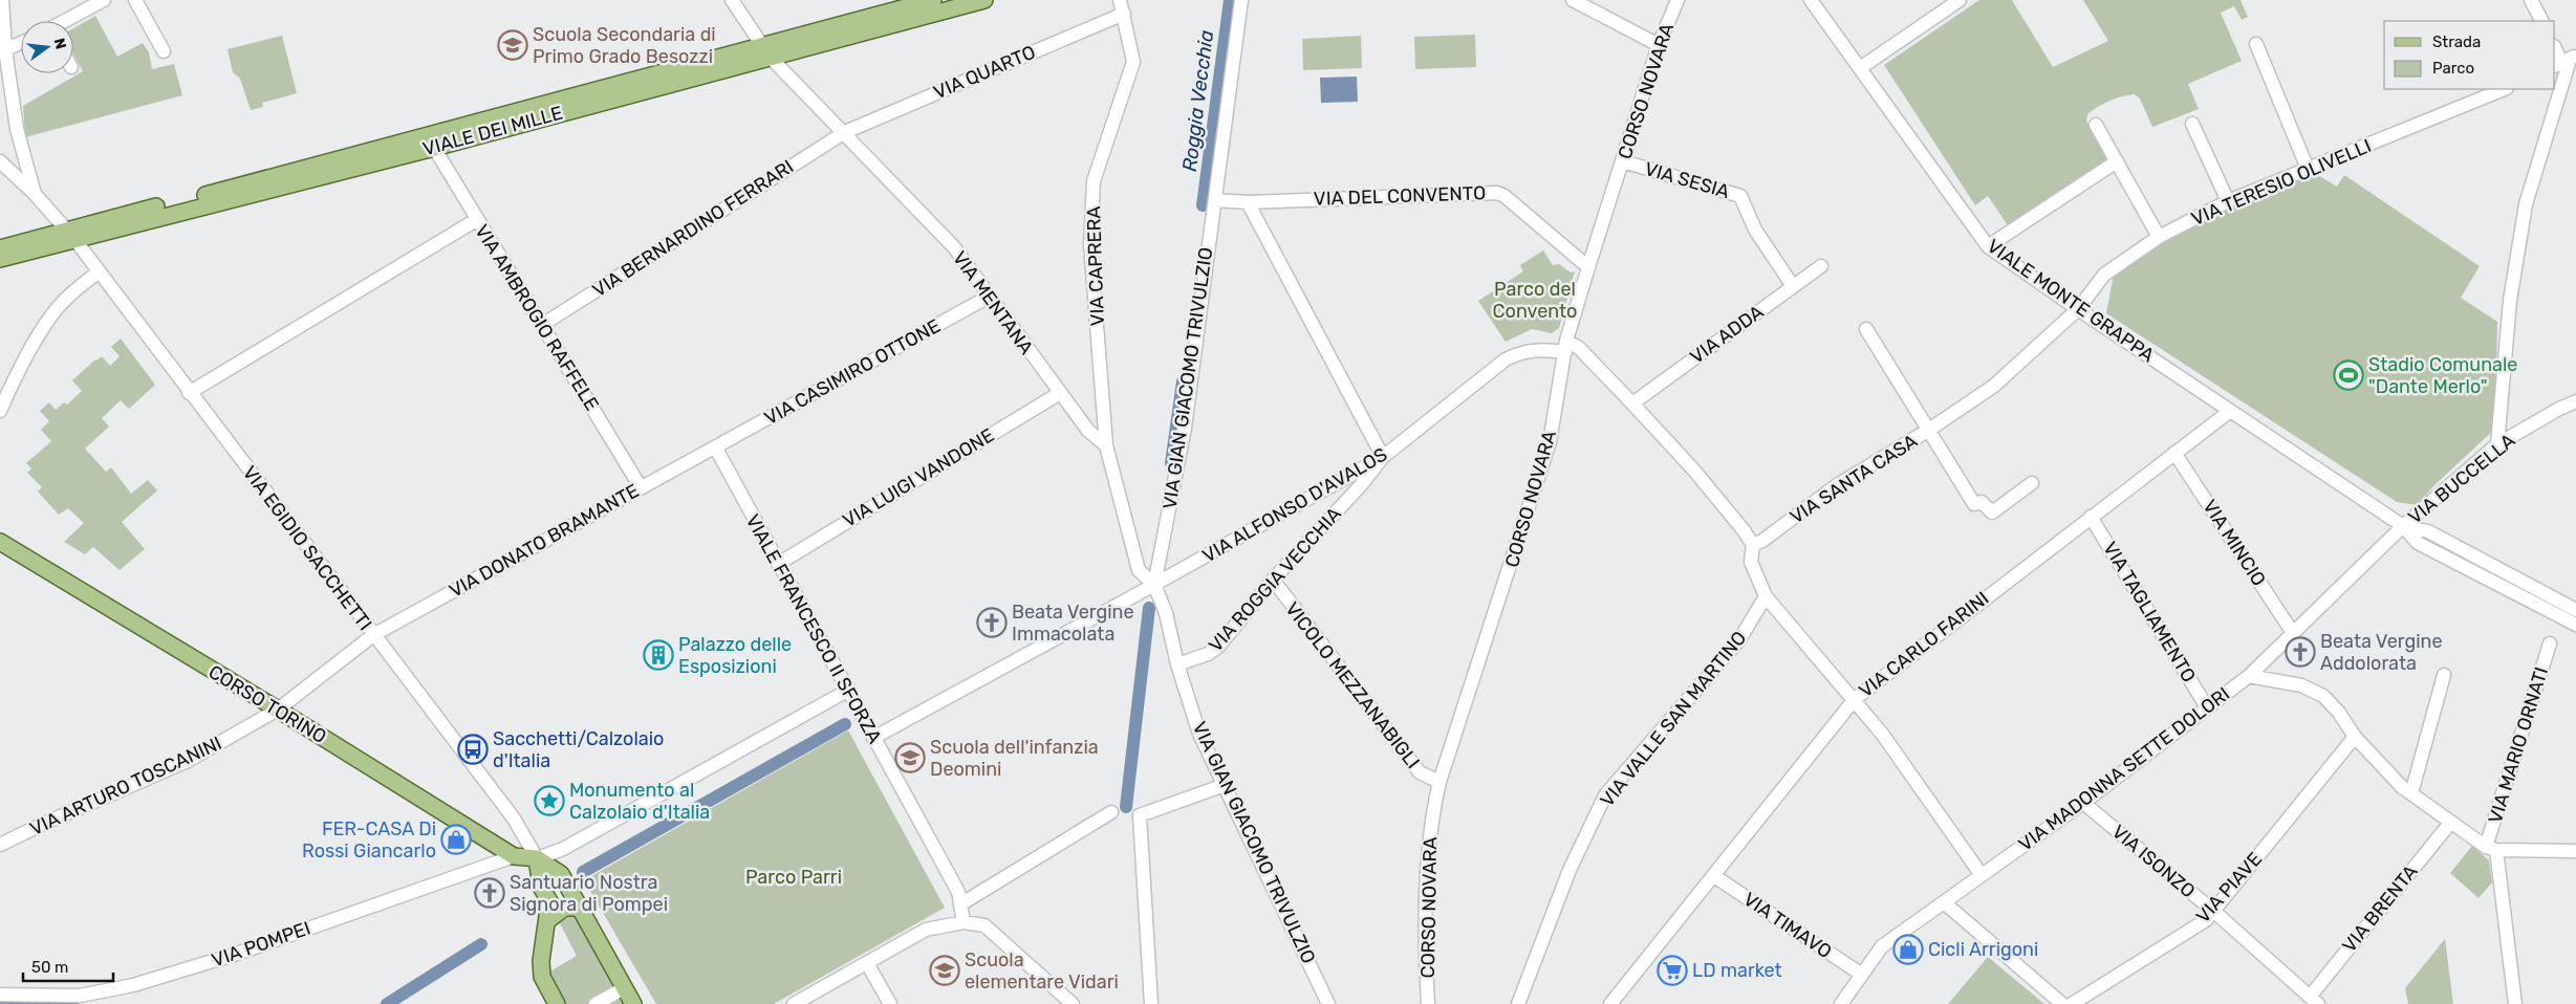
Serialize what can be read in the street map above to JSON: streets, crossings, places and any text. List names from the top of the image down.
{
  "streets": {
    "main road": ["VIALE DEI MILLE", "CORSO TORINO"],
    "street": [
      "VIA QUARTO",
      "CORSO NOVARA",
      "VIA SESIA",
      "VIA TERESIO OLIVELLI",
      "VIA DEL CONVENTO",
      "VIA BERNARDINO FERRARI",
      "VIA CAPRERA",
      "VIALE MONTE GRAPPA",
      "VIA MENTANA",
      "VIA AMBROGIO RAFFELE",
      "VIA ADDA",
      "VIA CASIMIRO OTTONE",
      "VIA GIAN GIACOMO TRIVULZIO",
      "VIA LUIGI VANDONE",
      "VIA SANTA CASA",
      "VIA BUCCELLA",
      "VIA ALFONSO D'AVALOS",
      "VIA DONATO BRAMANTE",
      "VIA MINCIO",
      "VIA EGIDIO SACCHETTI",
      "VIA ROGGIA VECCHIA",
      "VIA TAGLIAMENTO",
      "VIALE FRANCESCO II SFORZA",
      "VIA CARLO FARINI",
      "VICOLO MEZZANABIGLI",
      "VIA VALLE SAN MARTINO",
      "VIA MARIO ORNATI",
      "VIA MADONNA SETTE DOLORI",
      "VIA ARTURO TOSCANINI",
      "VIA ISONZO",
      "VIA PIAVE",
      "VIA BRENTA",
      "VIA TIMAVO",
      "VIA POMPEI"
    ]
  },
  "crossings": [
    ["VIA QUARTO", "VIA BERNARDINO FERRARI"],
    ["VIA QUARTO", "VIA CAPRERA"],
    ["VIA QUARTO", "VIA MENTANA"],
    ["CORSO NOVARA", "VIA SESIA"],
    ["CORSO NOVARA", "VIA DEL CONVENTO"],
    ["CORSO NOVARA", "VIA ALFONSO D'AVALOS"],
    ["CORSO NOVARA", "VICOLO MEZZANABIGLI"],
    ["VIALE DEI MILLE", "VIA MENTANA"],
    ["VIALE DEI MILLE", "VIA AMBROGIO RAFFELE"],
    ["VIALE DEI MILLE", "VIA EGIDIO SACCHETTI"],
    ["VIA SESIA", "VIA ADDA"],
    ["VIA TERESIO OLIVELLI", "VIALE MONTE GRAPPA"],
    ["VIA TERESIO OLIVELLI", "VIA SANTA CASA"],
    ["VIA DEL CONVENTO", "VIA GIAN GIACOMO TRIVULZIO"],
    ["VIA BERNARDINO FERRARI", "VIA MENTANA"],
    ["VIA BERNARDINO FERRARI", "VIA AMBROGIO RAFFELE"],
    ["VIA CAPRERA", "VIA MENTANA"],
    ["VIALE MONTE GRAPPA", "VIA SANTA CASA"],
    ["VIALE MONTE GRAPPA", "VIA BUCCELLA"],
    ["VIALE MONTE GRAPPA", "VIA CARLO FARINI"],
    ["VIALE MONTE GRAPPA", "VIA MADONNA SETTE DOLORI"],
    ["VIA MENTANA", "VIA CASIMIRO OTTONE"],
    ["VIA MENTANA", "VIA LUIGI VANDONE"],
    ["VIA AMBROGIO RAFFELE", "VIA DONATO BRAMANTE"],
    ["VIA CASIMIRO OTTONE", "VIA DONATO BRAMANTE"],
    ["VIA CASIMIRO OTTONE", "VIALE FRANCESCO II SFORZA"],
    ["VIA GIAN GIACOMO TRIVULZIO", "VIA ALFONSO D'AVALOS"],
    ["VIA GIAN GIACOMO TRIVULZIO", "VIA ROGGIA VECCHIA"],
    ["VIA LUIGI VANDONE", "VIALE FRANCESCO II SFORZA"],
    ["VIA BUCCELLA", "VIA MADONNA SETTE DOLORI"],
    ["VIA ALFONSO D'AVALOS", "VIA ROGGIA VECCHIA"],
    ["VIA ALFONSO D'AVALOS", "VIALE FRANCESCO II SFORZA"],
    ["VIA DONATO BRAMANTE", "VIA EGIDIO SACCHETTI"],
    ["VIA DONATO BRAMANTE", "VIALE FRANCESCO II SFORZA"],
    ["VIA DONATO BRAMANTE", "CORSO TORINO"],
    ["VIA DONATO BRAMANTE", "VIA ARTURO TOSCANINI"],
    ["VIA MINCIO", "VIA CARLO FARINI"],
    ["VIA MINCIO", "VIA MADONNA SETTE DOLORI"],
    ["VIA EGIDIO SACCHETTI", "CORSO TORINO"],
    ["VIA ROGGIA VECCHIA", "VICOLO MEZZANABIGLI"],
    ["VIA TAGLIAMENTO", "VIA CARLO FARINI"],
    ["VIA TAGLIAMENTO", "VIA MADONNA SETTE DOLORI"],
    ["VIA CARLO FARINI", "VIA TIMAVO"],
    ["CORSO TORINO", "VIA ARTURO TOSCANINI"],
    ["CORSO TORINO", "VIA POMPEI"],
    ["VIA MADONNA SETTE DOLORI", "VIA ISONZO"],
    ["VIA MADONNA SETTE DOLORI", "VIA TIMAVO"],
    ["VIA ISONZO", "VIA PIAVE"],
    ["VIA ISONZO", "VIA BRENTA"]
  ],
  "water": ["Roggia Vecchia"],
  "parks": ["Parco del Convento", "Parco Parri"],
  "places": {
    "school or university": ["Scuola Secondaria di Primo Grado Besozzi", "Scuola dell'infanzia Deomini", "Scuola elementare Vidari"],
    "sports": ["Stadio Comunale \"Dante Merlo\""],
    "church": ["Beata Vergine Immacolata", "Beata Vergine Addolorata", "Santuario Nostra Signora di Pompei"],
    "building": ["Palazzo delle Esposizioni"],
    "bus stop": ["Sacchetti/Calzolaio d'Italia"],
    "place": ["Monumento al Calzolaio d'Italia"],
    "shop": ["FER-CASA Di Rossi Giancarlo", "Cicli Arrigoni"],
    "supermarket": ["LD market"]
  },
  "legend": ["Strada", "Parco"],
  "scale_bar": "50 m",
  "north": "right"
}
